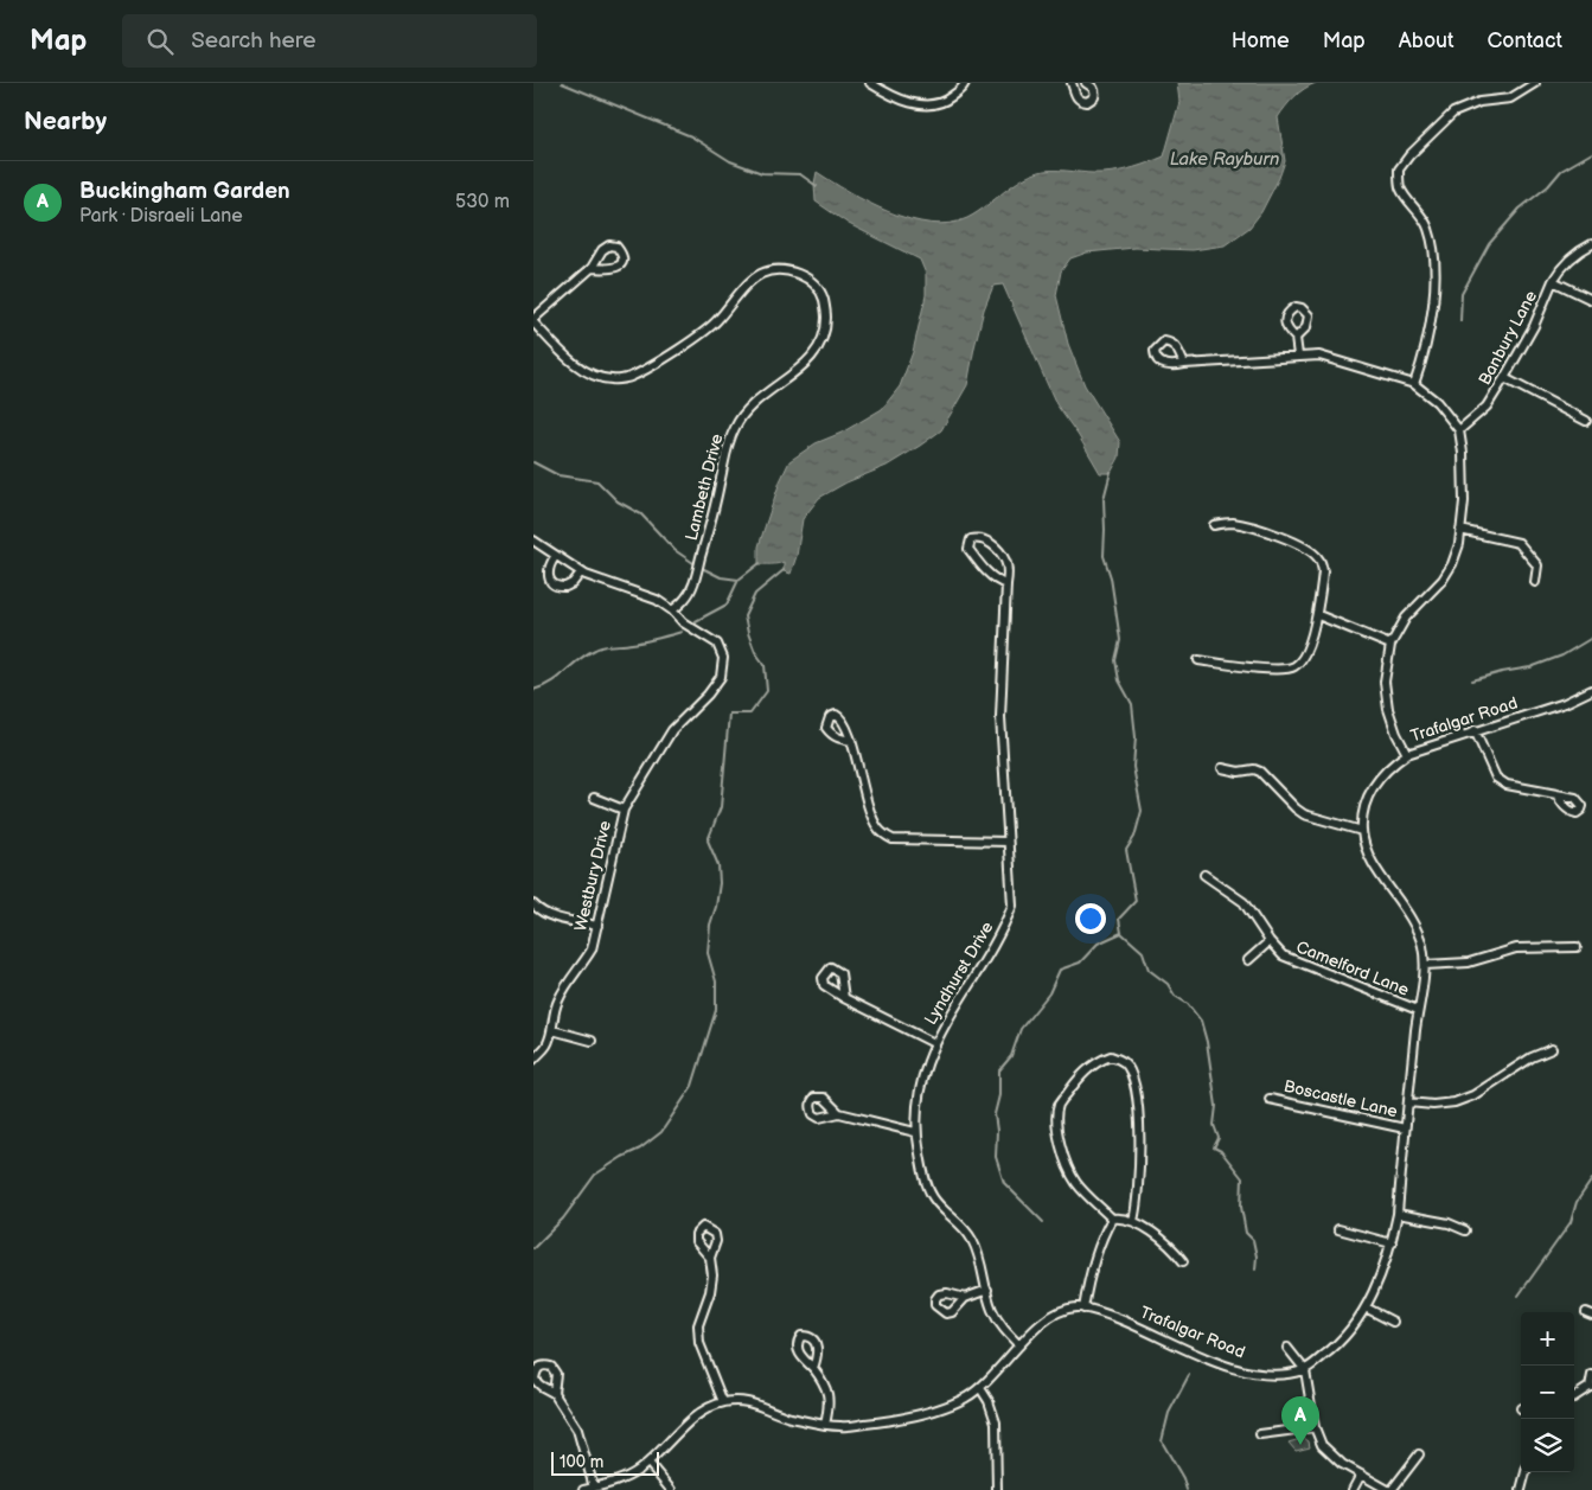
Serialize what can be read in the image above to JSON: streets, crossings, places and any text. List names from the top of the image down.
{
  "streets": {
    "street": [
      "Banbury Lane",
      "Lambeth Drive",
      "Trafalgar Road",
      "Westbury Drive",
      "Camelford Lane",
      "Lyndhurst Drive",
      "Boscastle Lane"
    ]
  },
  "crossings": [
    ["Lambeth Drive", "Westbury Drive"],
    ["Trafalgar Road", "Camelford Lane"],
    ["Trafalgar Road", "Lyndhurst Drive"],
    ["Trafalgar Road", "Boscastle Lane"]
  ],
  "water": ["Lake Rayburn"],
  "scale_bar": "100 m",
  "page": {
    "header": "Map",
    "search": "Search here",
    "nav": [
      "Home",
      "Map",
      "About",
      "Contact"
    ],
    "heading": "Nearby",
    "list": [
      {
        "mark": "A",
        "name": "Buckingham Garden",
        "note": "Park · Disraeli Lane",
        "value": "530 m"
      }
    ],
    "map_buttons": ["+", "−"],
    "pins": "A",
    "scale": "100 m"
  }
}
